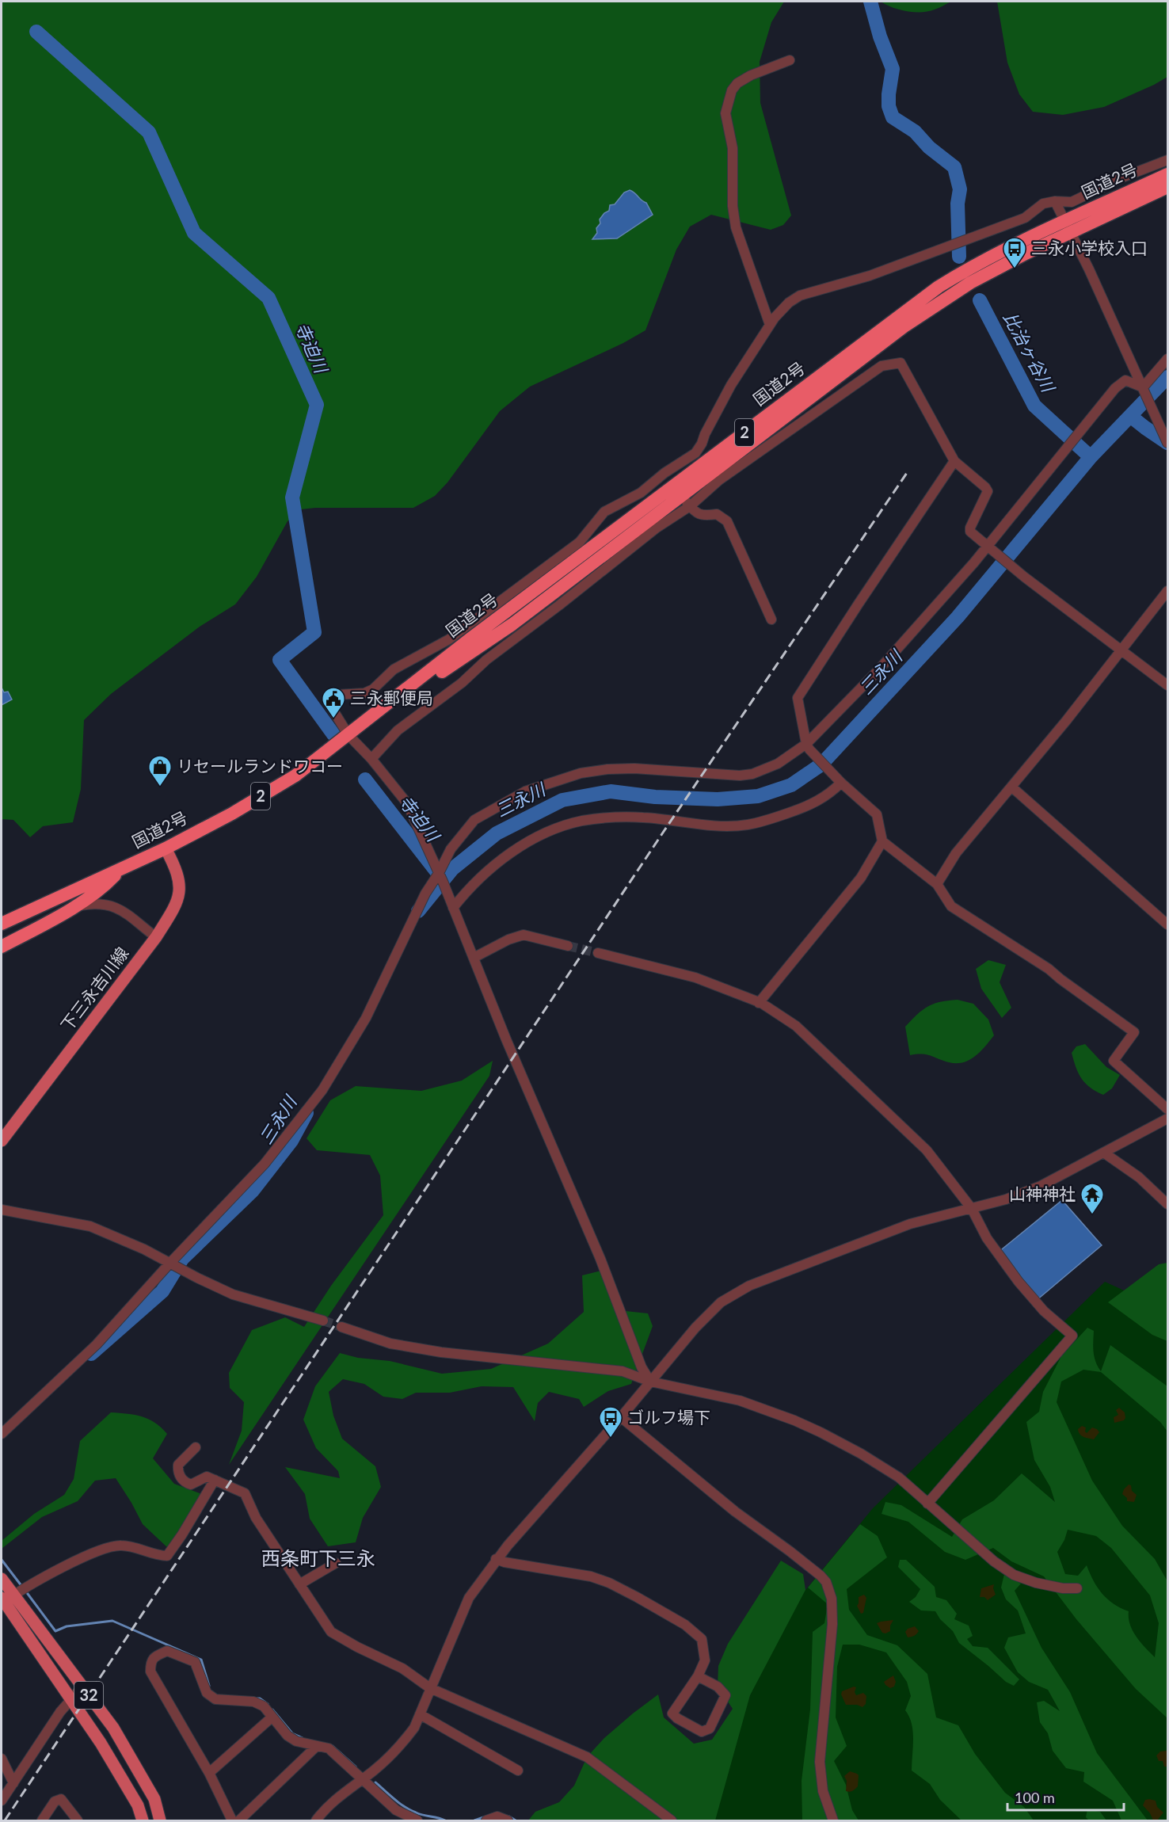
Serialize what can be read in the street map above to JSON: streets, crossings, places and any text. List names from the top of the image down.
{
  "streets": {
    "highway": ["国道2号", "2"],
    "main road": ["下三永吉川線", "32"]
  },
  "crossings": [
    ["国道2号", "下三永吉川線"]
  ],
  "districts": ["西条町下三永"],
  "water": ["寺迫川", "比治ヶ谷川", "三永川"],
  "places": {
    "bus stop": ["三永小学校入口", "ゴルフ場下"],
    "public building": ["三永郵便局"],
    "shop": ["リセールランドワコー"],
    "temple": ["山神神社"]
  },
  "scale_bar": "100 m"
}
